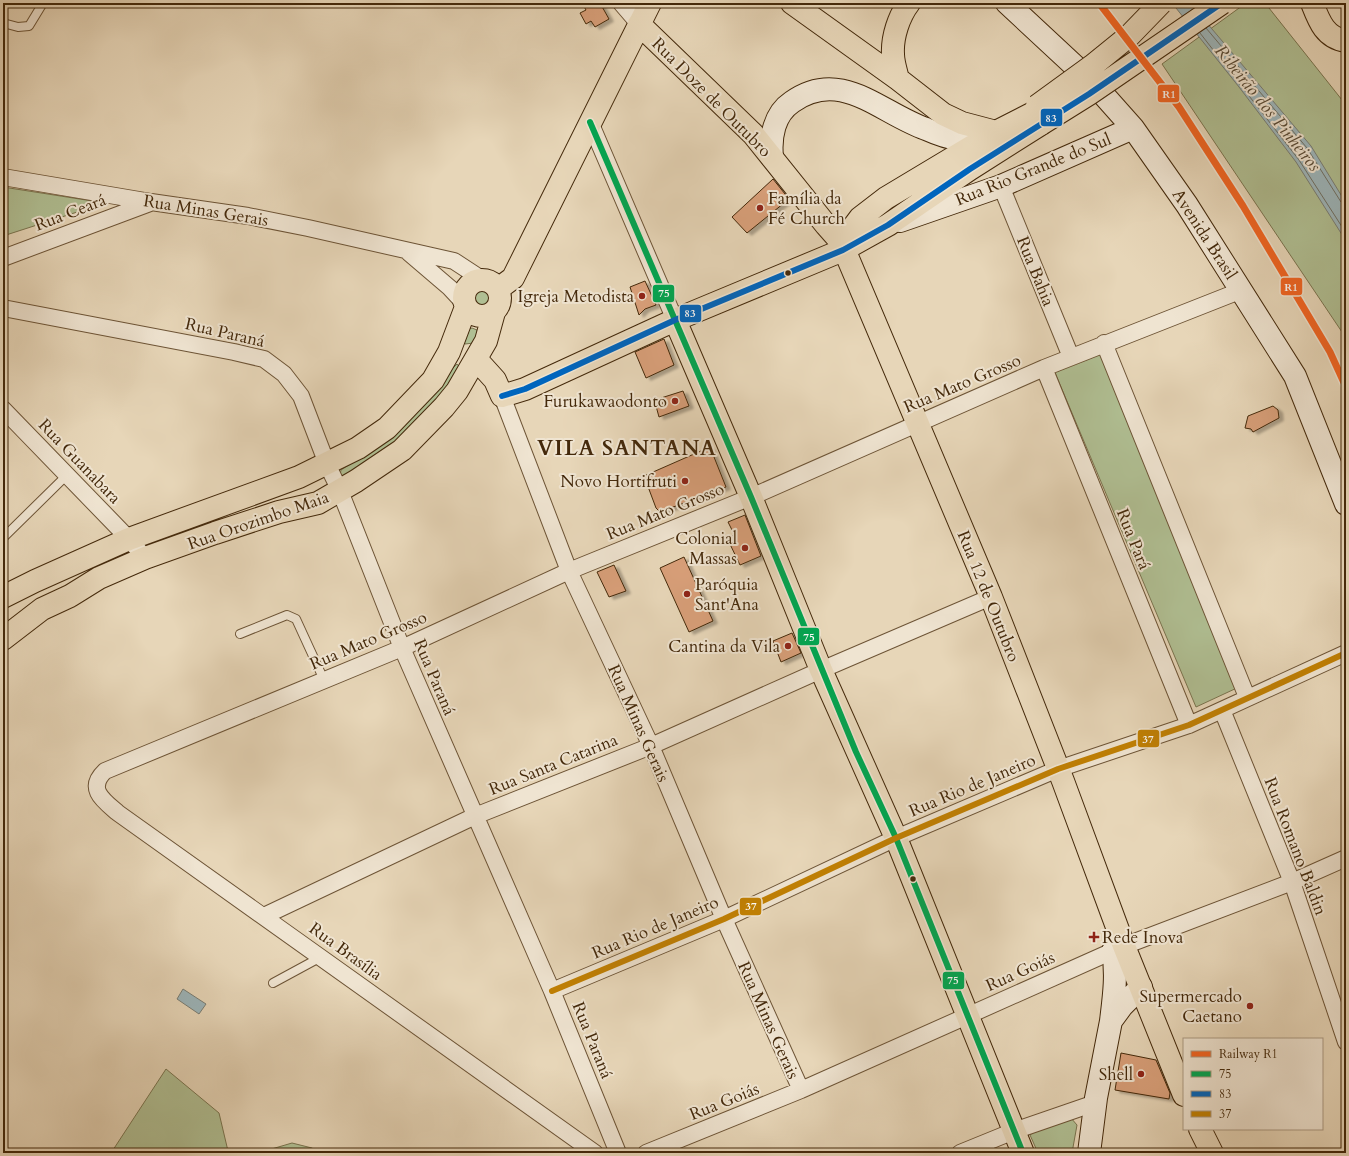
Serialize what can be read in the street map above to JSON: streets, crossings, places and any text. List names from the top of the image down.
{
  "streets": {
    "main road": [
      "Rua Doze de Outubro",
      "Rua Rio Grande do Sul",
      "Rua Minas Gerais",
      "Avenida Brasil",
      "Rua Orozimbo Maia",
      "Rua 12 de Outubro"
    ],
    "street": [
      "Rua Ceará",
      "Rua Bahia",
      "Rua Paraná",
      "Rua Mato Grosso",
      "Rua Guanabara",
      "Rua Pará",
      "Rua Santa Catarina",
      "Rua Rio de Janeiro",
      "Rua Romano Baldin",
      "Rua Brasília",
      "Rua Goiás"
    ]
  },
  "crossings": [
    ["Rua Doze de Outubro", "Rua 12 de Outubro"],
    ["Rua Rio Grande do Sul", "Avenida Brasil"],
    ["Rua Rio Grande do Sul", "Rua Bahia"],
    ["Rua Minas Gerais", "Rua Ceará"],
    ["Rua Minas Gerais", "Rua Mato Grosso"],
    ["Rua Minas Gerais", "Rua Orozimbo Maia"],
    ["Rua Minas Gerais", "Rua Santa Catarina"],
    ["Rua Minas Gerais", "Rua Rio de Janeiro"],
    ["Rua Minas Gerais", "Rua Goiás"],
    ["Avenida Brasil", "Rua Mato Grosso"],
    ["Rua Bahia", "Rua Mato Grosso"],
    ["Rua Paraná", "Rua Mato Grosso"],
    ["Rua Paraná", "Rua Orozimbo Maia"],
    ["Rua Paraná", "Rua Santa Catarina"],
    ["Rua Paraná", "Rua Rio de Janeiro"],
    ["Rua Mato Grosso", "Rua Pará"],
    ["Rua Mato Grosso", "Rua 12 de Outubro"],
    ["Rua Mato Grosso", "Rua Brasília"],
    ["Rua Guanabara", "Rua Orozimbo Maia"],
    ["Rua Pará", "Rua Rio de Janeiro"],
    ["Rua 12 de Outubro", "Rua Santa Catarina"],
    ["Rua 12 de Outubro", "Rua Rio de Janeiro"],
    ["Rua 12 de Outubro", "Rua Goiás"],
    ["Rua Santa Catarina", "Rua Brasília"],
    ["Rua Rio de Janeiro", "Rua Romano Baldin"],
    ["Rua Romano Baldin", "Rua Goiás"]
  ],
  "districts": ["VILA SANTANA"],
  "water": ["Ribeirão dos Pinheiros"],
  "places": {
    "other": [
      "Família da Fé Church",
      "Igreja Metodista",
      "Furukawaodonto",
      "Novo Hortifruti",
      "Colonial Massas",
      "Paróquia Sant'Ana",
      "Cantina da Vila",
      "Supermercado Caetano",
      "Shell"
    ],
    "health": ["Rede Inova"]
  },
  "lines": [
    "rail line R1",
    "transit line 83",
    "transit line 75",
    "transit line 37"
  ],
  "legend": [
    "Railway R1",
    "75",
    "83",
    "37"
  ]
}
